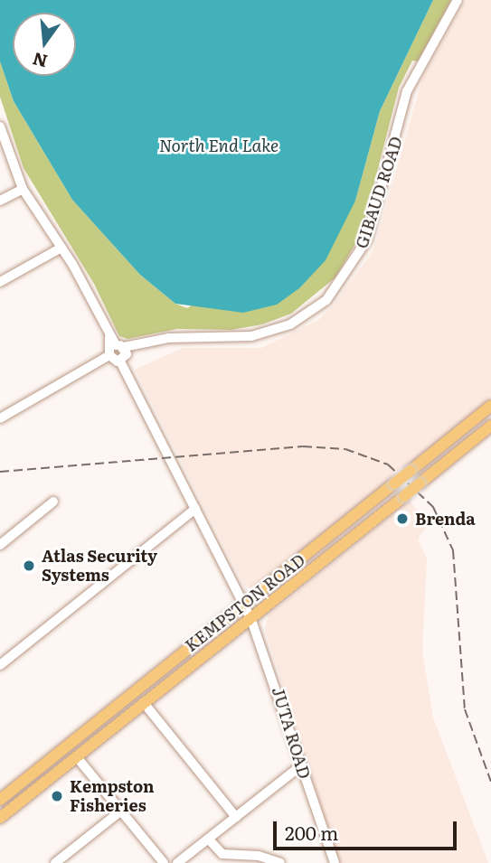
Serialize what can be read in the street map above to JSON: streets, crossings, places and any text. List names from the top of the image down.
{
  "streets": {
    "main road": ["KEMPSTON ROAD"],
    "street": ["GIBAUD ROAD", "JUTA ROAD"]
  },
  "crossings": [
    ["GIBAUD ROAD", "JUTA ROAD"],
    ["KEMPSTON ROAD", "JUTA ROAD"]
  ],
  "water": ["North End Lake"],
  "places": ["Brenda", "Atlas Security Systems", "Kempston Fisheries"],
  "scale_bar": "200 m",
  "north": "bottom"
}
